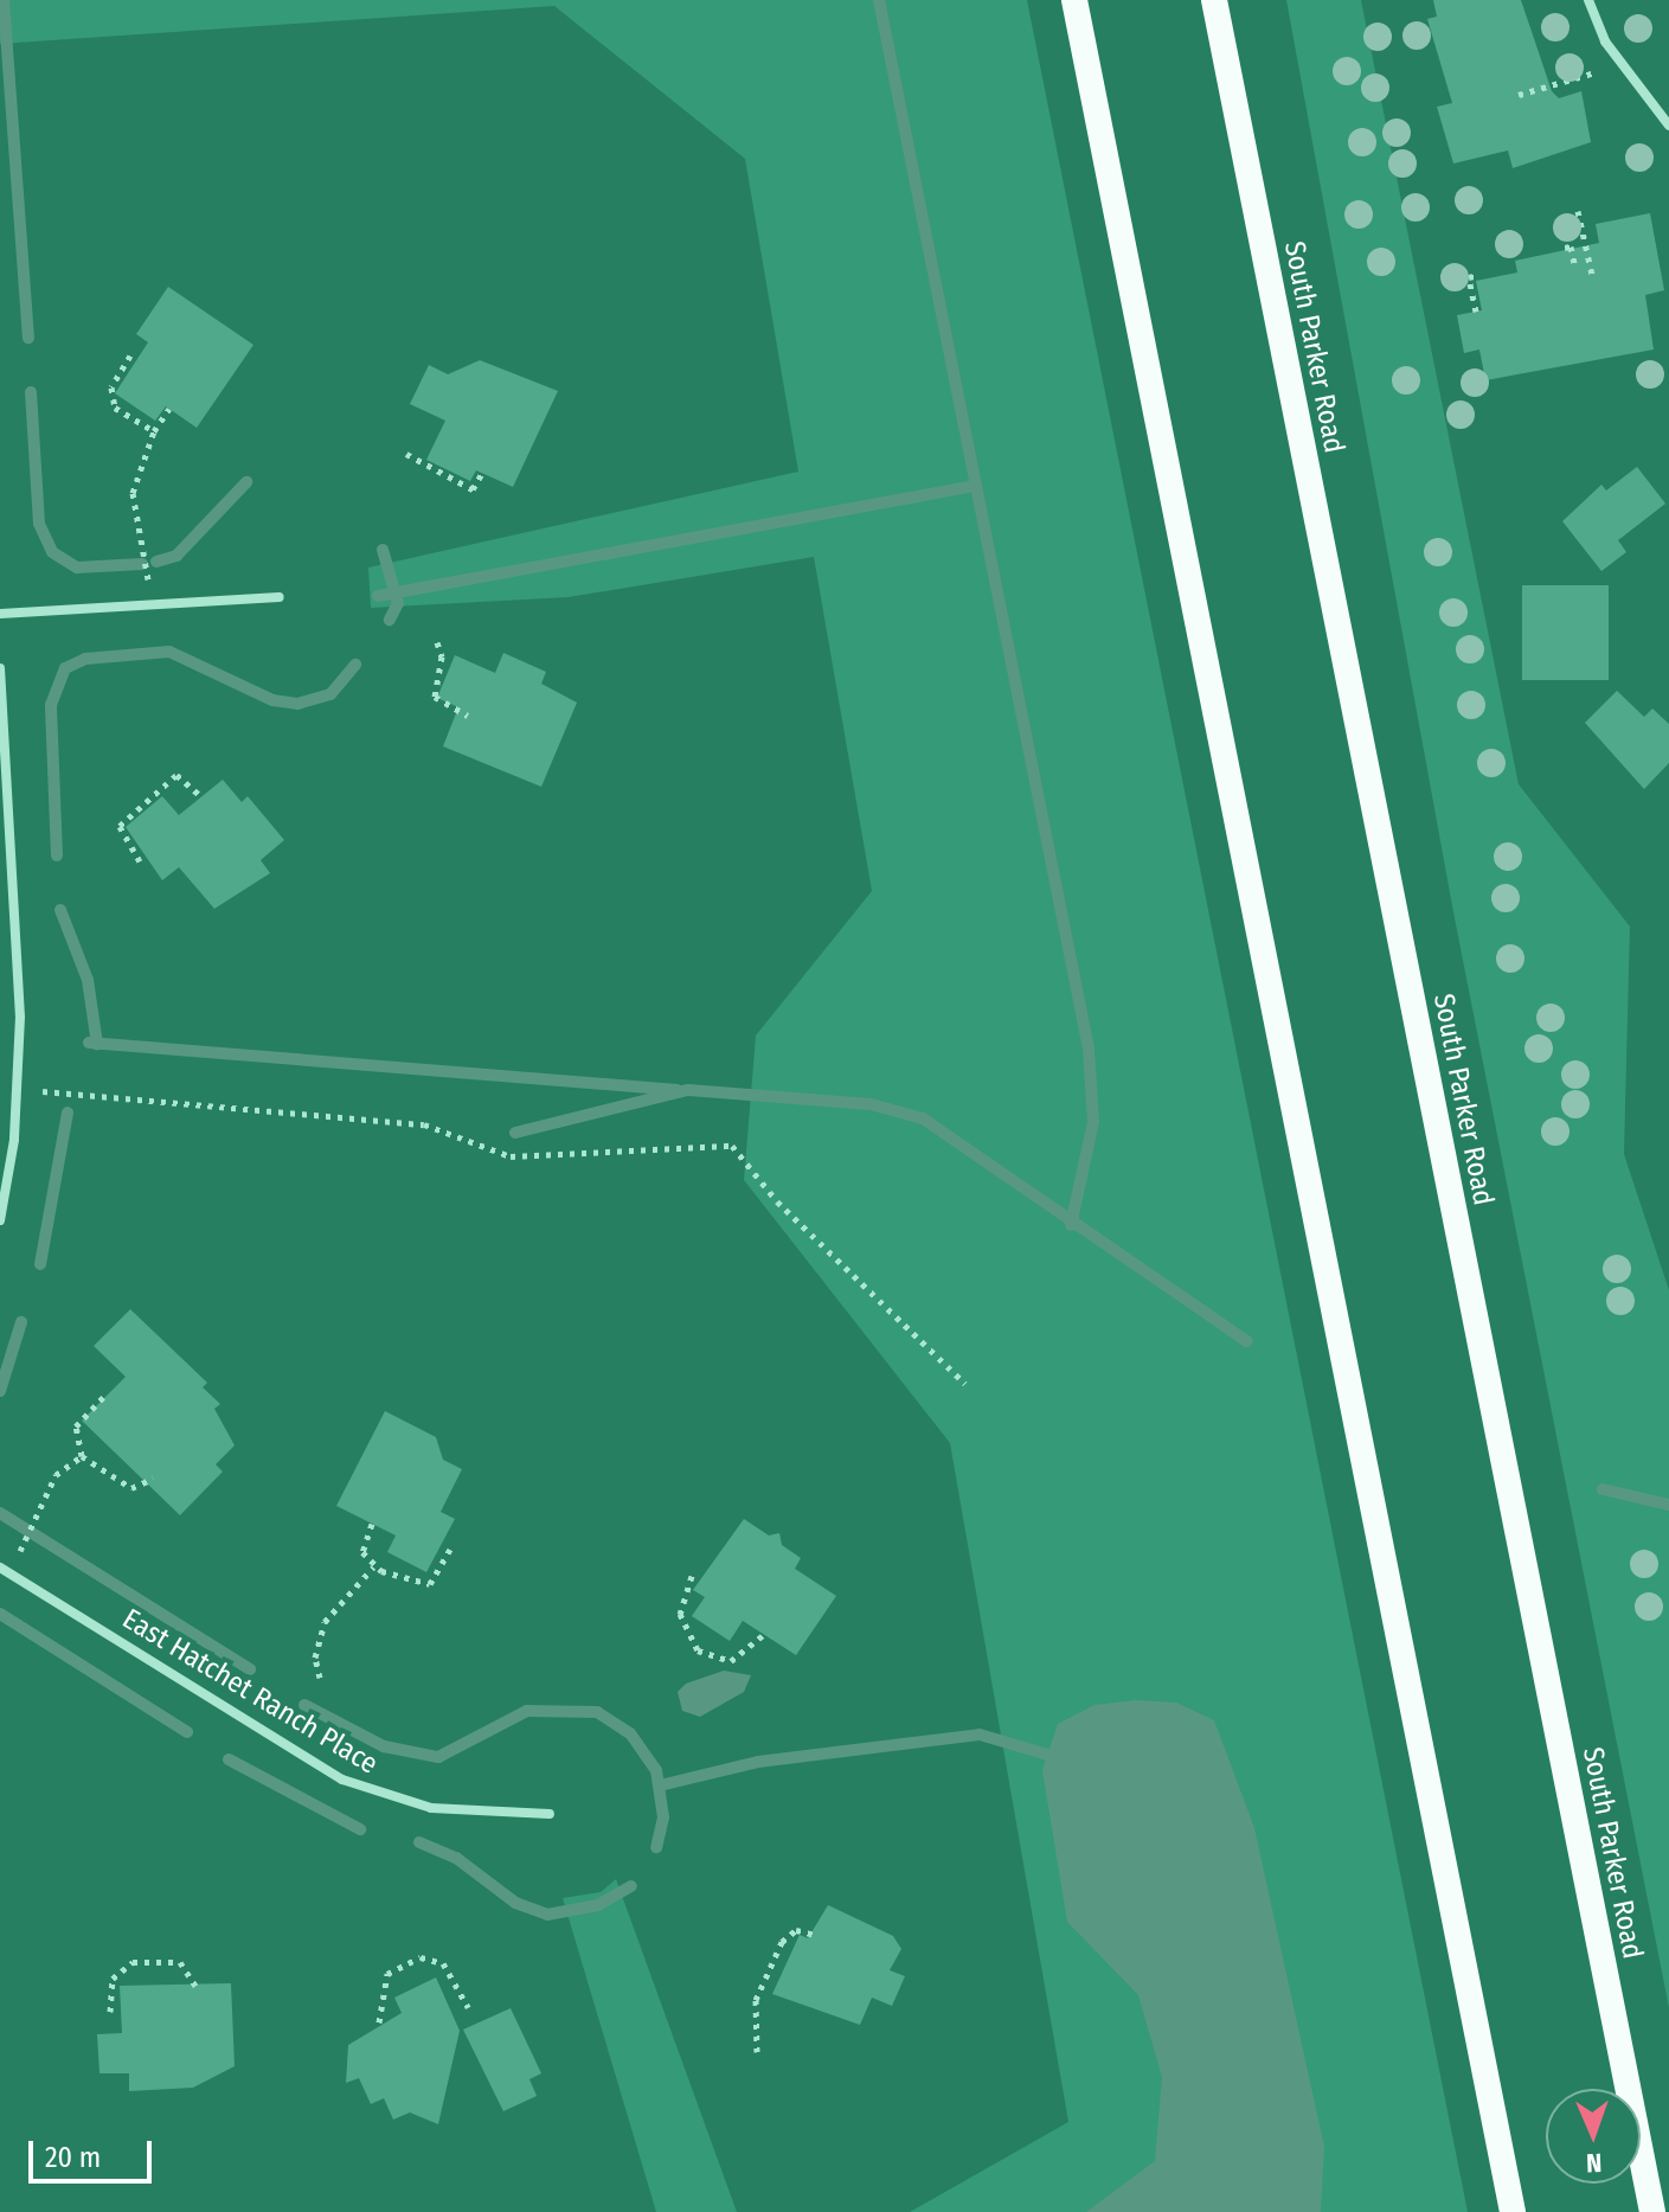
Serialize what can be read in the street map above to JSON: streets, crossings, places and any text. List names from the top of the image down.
{
  "streets": {
    "highway": ["South Parker Road"],
    "street": ["East Hatchet Ranch Place"]
  },
  "scale_bar": "20 m",
  "north": "bottom"
}
